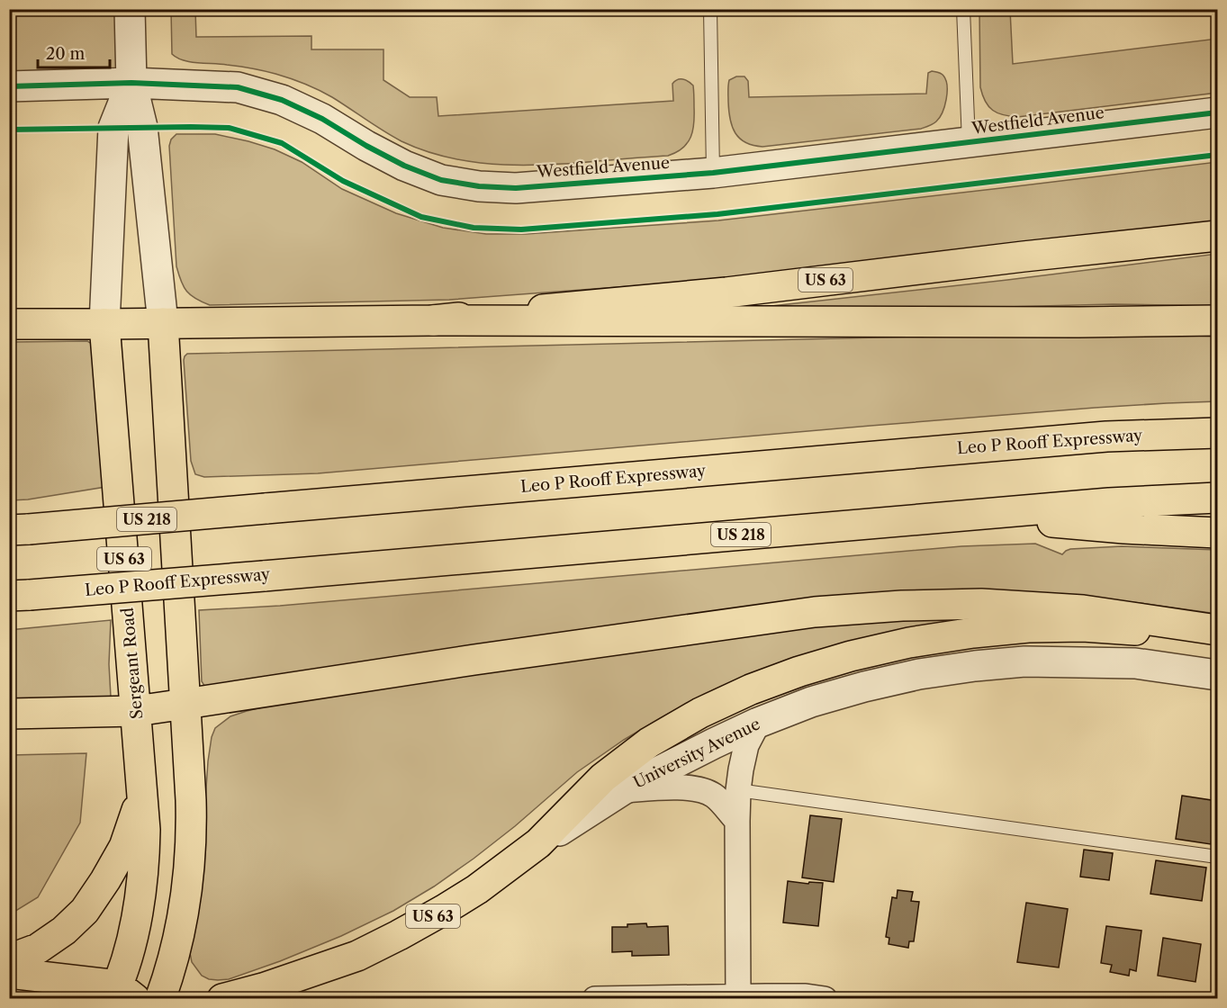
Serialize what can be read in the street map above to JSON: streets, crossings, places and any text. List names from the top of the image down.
{
  "streets": {
    "main road": [
      "US 63",
      "Leo P Rooff Expressway",
      "US 218",
      "Sergeant Road",
      "University Avenue"
    ],
    "street": ["Westfield Avenue"]
  },
  "crossings": [
    ["US 63", "Sergeant Road"],
    ["US 63", "University Avenue"]
  ],
  "scale_bar": "20 m"
}
